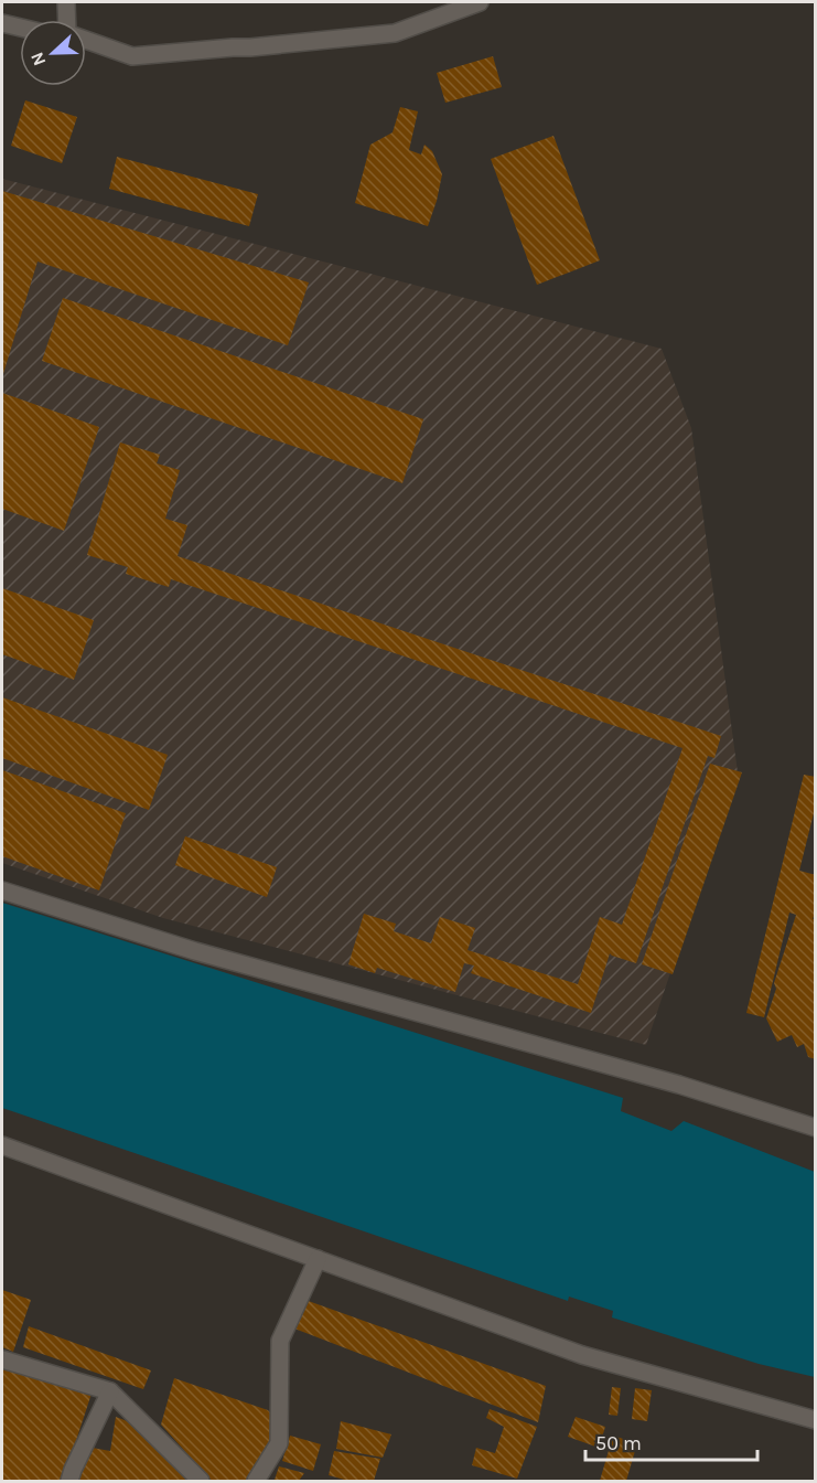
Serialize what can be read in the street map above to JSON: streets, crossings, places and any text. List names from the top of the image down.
{
  "scale_bar": "50 m",
  "north": "left"
}
